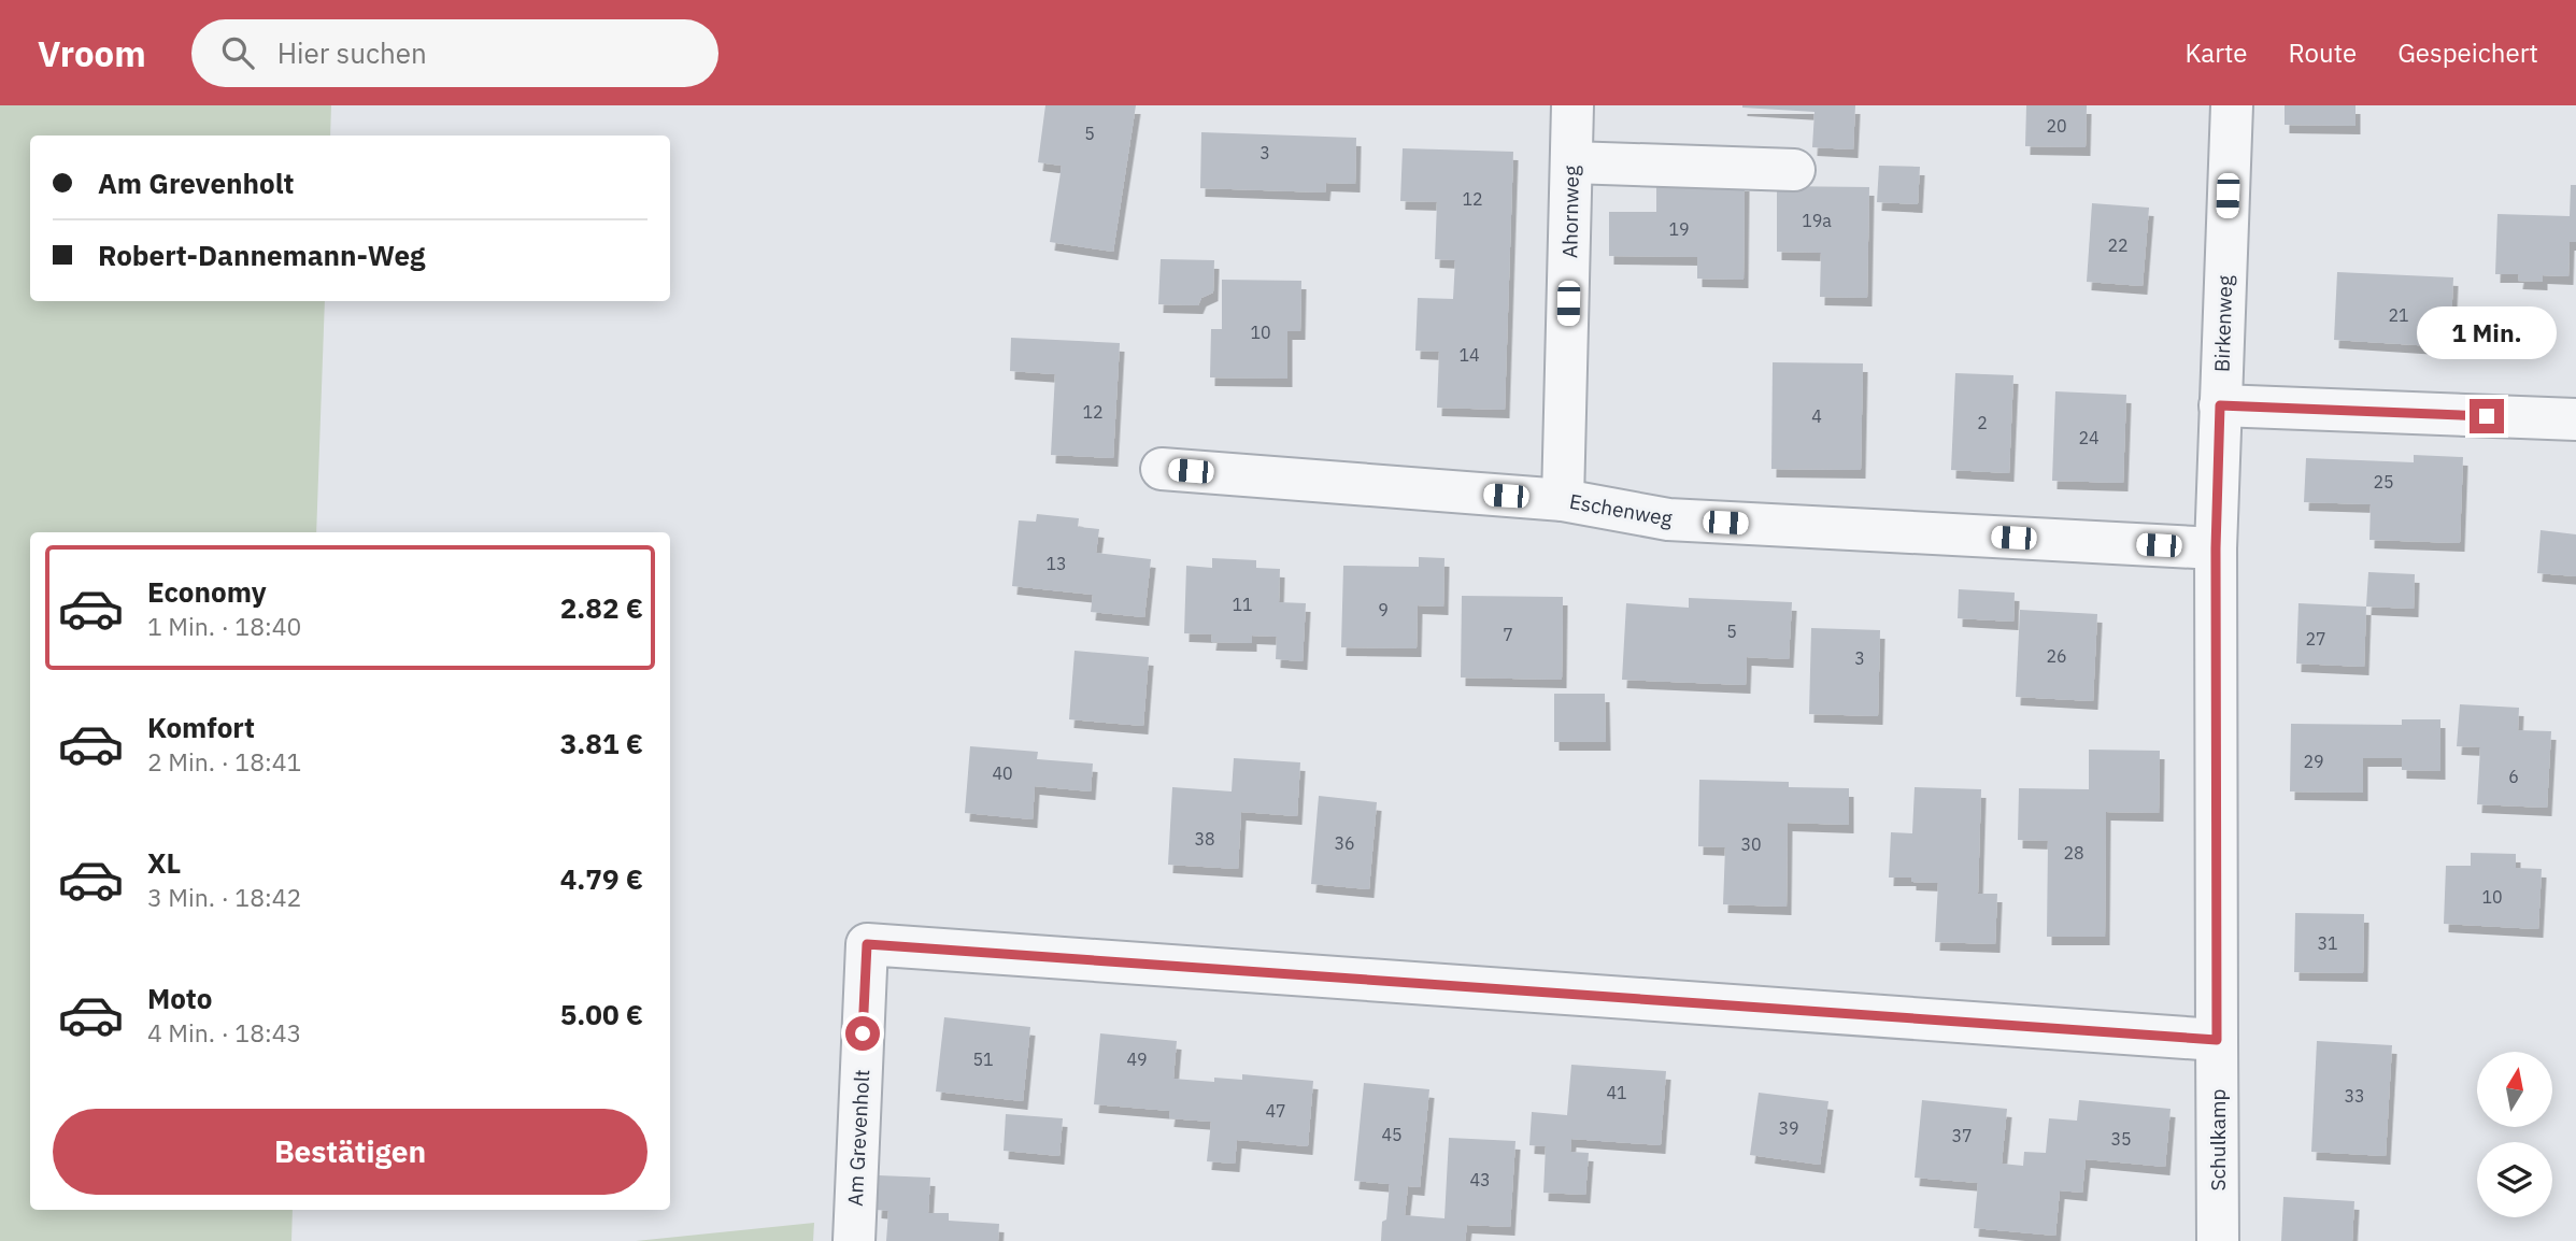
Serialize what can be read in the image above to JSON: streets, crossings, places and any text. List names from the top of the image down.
{
  "streets": {
    "street": [
      "Ahornweg",
      "Birkenweg",
      "Eschenweg",
      "Am Grevenholt",
      "Schulkamp"
    ]
  },
  "crossings": [
    ["Ahornweg", "Eschenweg"],
    ["Birkenweg", "Eschenweg"],
    ["Birkenweg", "Am Grevenholt"],
    ["Birkenweg", "Schulkamp"],
    ["Am Grevenholt", "Schulkamp"]
  ],
  "house_numbers": [
    "20",
    "5",
    "3",
    "12",
    "19a",
    "19",
    "22",
    "21",
    "10",
    "14",
    "12",
    "4",
    "2",
    "24",
    "25",
    "13",
    "11",
    "9",
    "5",
    "7",
    "27",
    "26",
    "3",
    "29",
    "40",
    "6",
    "38",
    "36",
    "30",
    "28",
    "10",
    "31",
    "51",
    "49",
    "41",
    "33",
    "47",
    "39",
    "45",
    "37",
    "35",
    "43"
  ],
  "north": "top",
  "page": {
    "header": "Vroom",
    "search": "Hier suchen",
    "nav": ["Karte", "Route", "Gespeichert"],
    "banner": ["Am Grevenholt", "Robert-Dannemann-Weg"],
    "bubble": "1 Min.",
    "list": [
      {
        "name": "Economy",
        "note": "1 Min. · 18:40",
        "value": "2.82 €"
      },
      {
        "name": "Komfort",
        "note": "2 Min. · 18:41",
        "value": "3.81 €"
      },
      {
        "name": "XL",
        "note": "3 Min. · 18:42",
        "value": "4.79 €"
      },
      {
        "name": "Moto",
        "note": "4 Min. · 18:43",
        "value": "5.00 €"
      }
    ],
    "buttons": "Bestätigen"
  }
}
